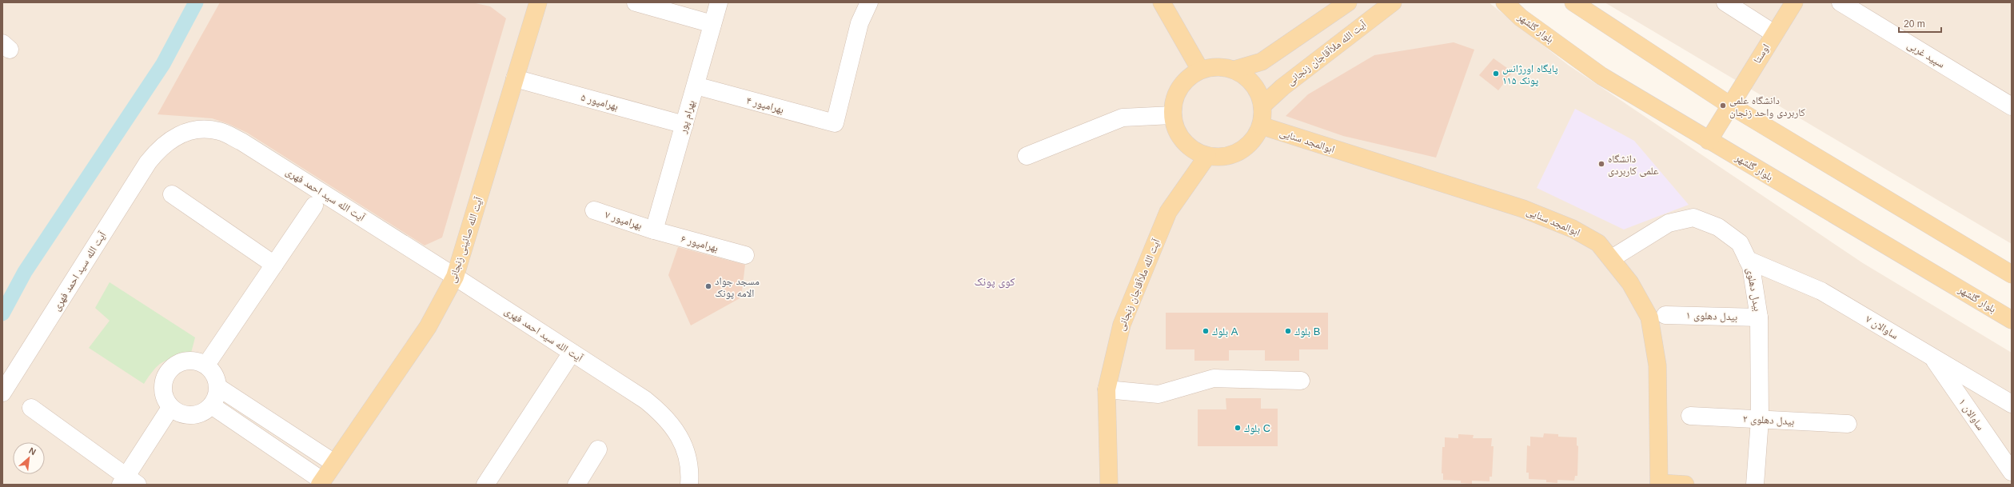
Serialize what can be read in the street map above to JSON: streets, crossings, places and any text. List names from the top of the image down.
{
  "streets": {
    "main road": [
      "بلوار گلشهر",
      "آیت الله ملاآقاجان زنجانی",
      "اوستا",
      "ابوالمجد سنایی",
      "آیت الله صائینی زنجانی"
    ],
    "street": [
      "سپید غربی",
      "بهرامپور ۵",
      "بهرامپور ۴",
      "بهرام پور",
      "آیت الله سید احمد فهری",
      "بهرامپور ۷",
      "بهرامپور ۶",
      "بیدل دهلوی",
      "بیدل دهلوی ۱",
      "ساوالان ۷",
      "ساوالان ۱",
      "بیدل دهلوی ۲"
    ]
  },
  "crossings": [
    ["بلوار گلشهر", "اوستا"],
    ["آیت الله ملاآقاجان زنجانی", "ابوالمجد سنایی"],
    ["بهرامپور ۵", "بهرام پور"],
    ["بهرامپور ۵", "آیت الله صائینی زنجانی"],
    ["بهرامپور ۴", "بهرام پور"],
    ["بهرام پور", "بهرامپور ۷"],
    ["بهرام پور", "بهرامپور ۶"],
    ["ابوالمجد سنایی", "بیدل دهلوی"],
    ["آیت الله سید احمد فهری", "آیت الله صائینی زنجانی"],
    ["بهرامپور ۷", "بهرامپور ۶"],
    ["بیدل دهلوی", "بیدل دهلوی ۱"],
    ["بیدل دهلوی", "ساوالان ۷"],
    ["بیدل دهلوی", "بیدل دهلوی ۲"],
    ["ساوالان ۷", "ساوالان ۱"]
  ],
  "districts": ["کوی پونک"],
  "places": [
    "پایگاه اورژانس ۱۱۵ پونک",
    "دانشگاه علمی کاربردی واحد زنجان",
    "دانشگاه علمی کاربردی",
    "مسجد جواد الامه پونک",
    "بلوك A",
    "بلوك B",
    "بلوك C"
  ],
  "scale_bar": "20 m",
  "north": "top right"
}
